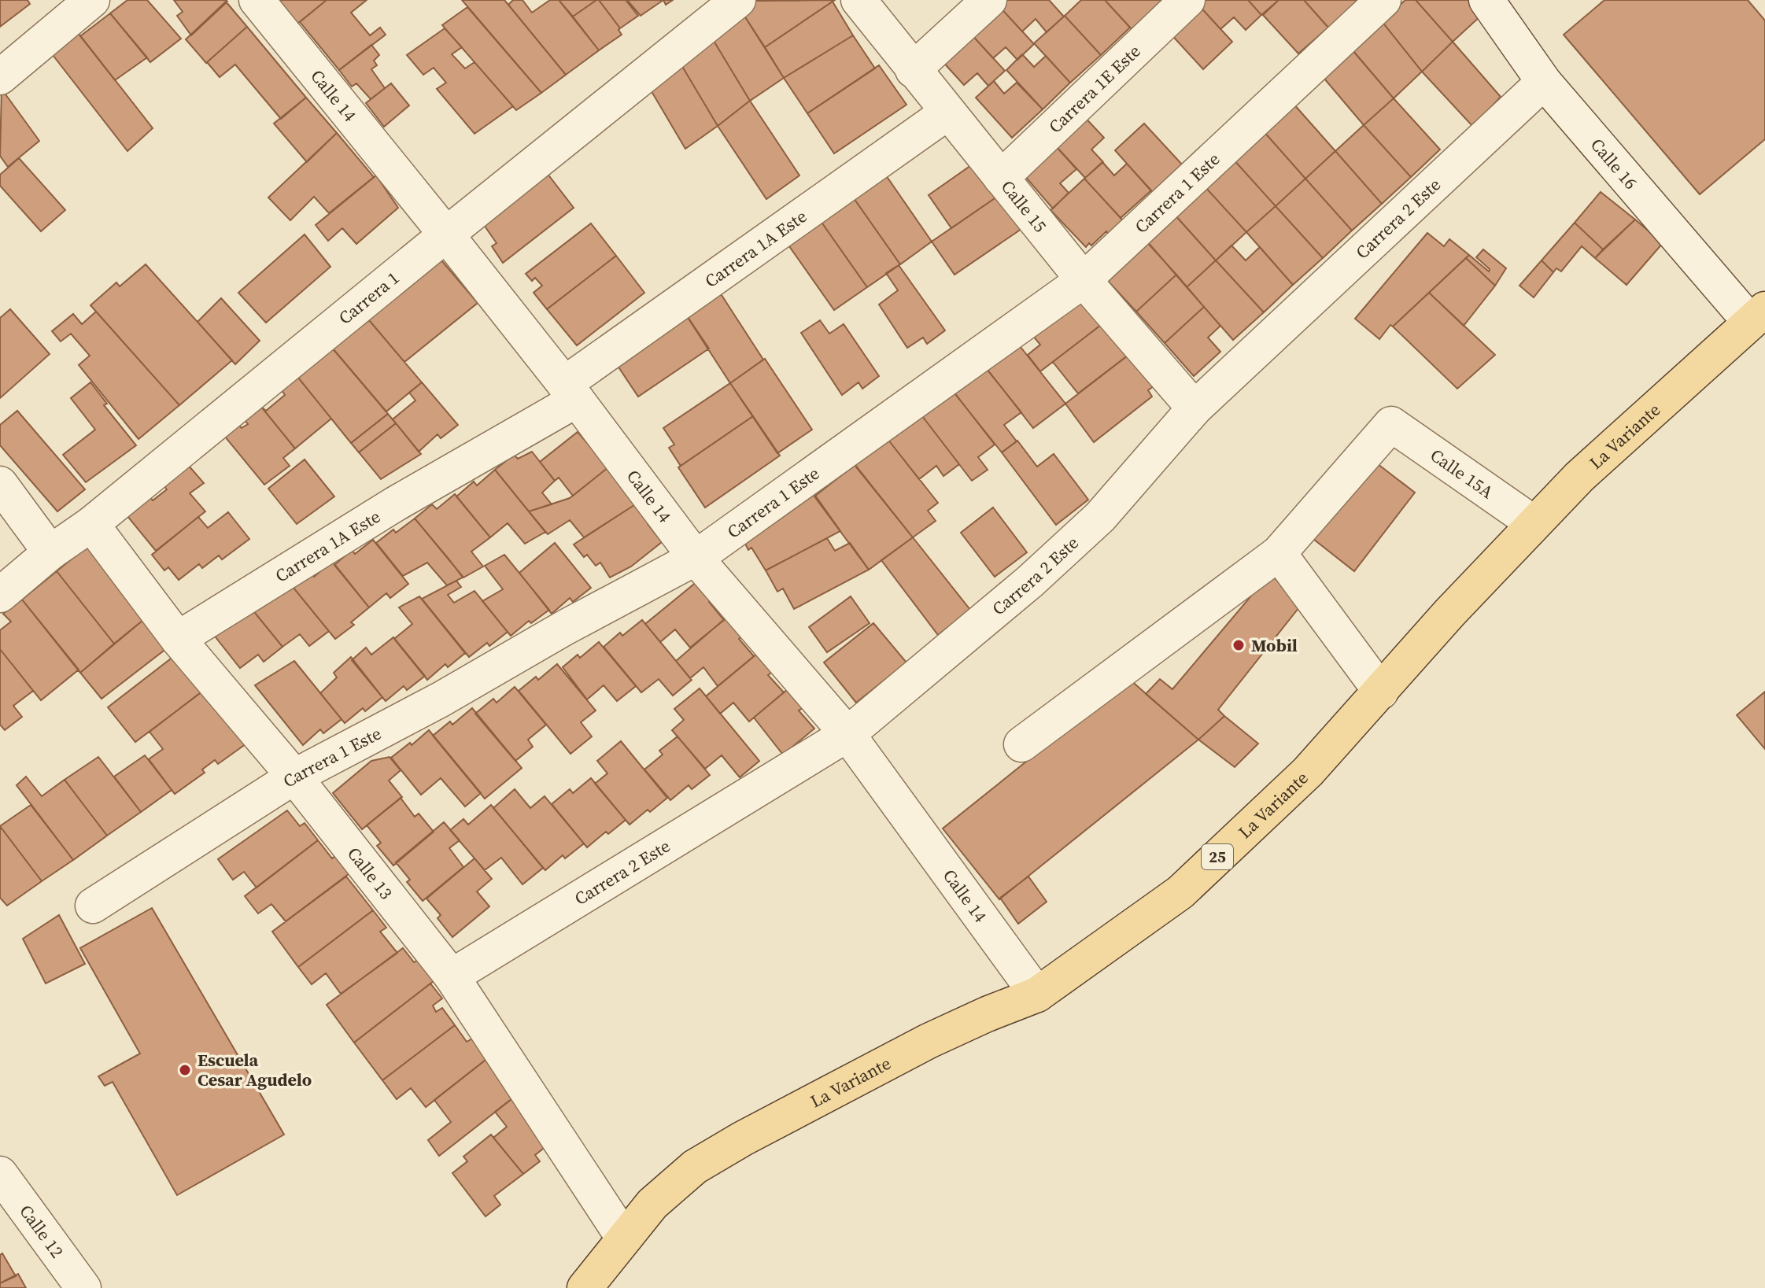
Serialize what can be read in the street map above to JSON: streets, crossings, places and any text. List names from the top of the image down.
{
  "streets": {
    "main road": ["La Variante", "25"],
    "street": [
      "Carrera 1E Este",
      "Calle 14",
      "Calle 16",
      "Carrera 1 Este",
      "Calle 15",
      "Carrera 2 Este",
      "Carrera 1A Este",
      "Carrera 1",
      "Calle 15A",
      "Calle 13",
      "Calle 12"
    ]
  },
  "crossings": [
    ["Carrera 1E Este", "Calle 15"],
    ["Calle 14", "Carrera 1 Este"],
    ["Calle 14", "Carrera 2 Este"],
    ["Calle 14", "Carrera 1A Este"],
    ["Calle 14", "Carrera 1"],
    ["Calle 14", "La Variante"],
    ["Calle 16", "Carrera 2 Este"],
    ["Calle 16", "La Variante"],
    ["Carrera 1 Este", "Calle 15"],
    ["Carrera 1 Este", "Calle 13"],
    ["Calle 15", "Carrera 2 Este"],
    ["Calle 15", "Carrera 1A Este"],
    ["Carrera 2 Este", "Calle 13"],
    ["Carrera 1A Este", "Calle 13"],
    ["Carrera 1", "Calle 13"],
    ["La Variante", "Calle 15A"],
    ["La Variante", "Calle 13"]
  ],
  "places": ["Mobil", "Escuela Cesar Agudelo"]
}
